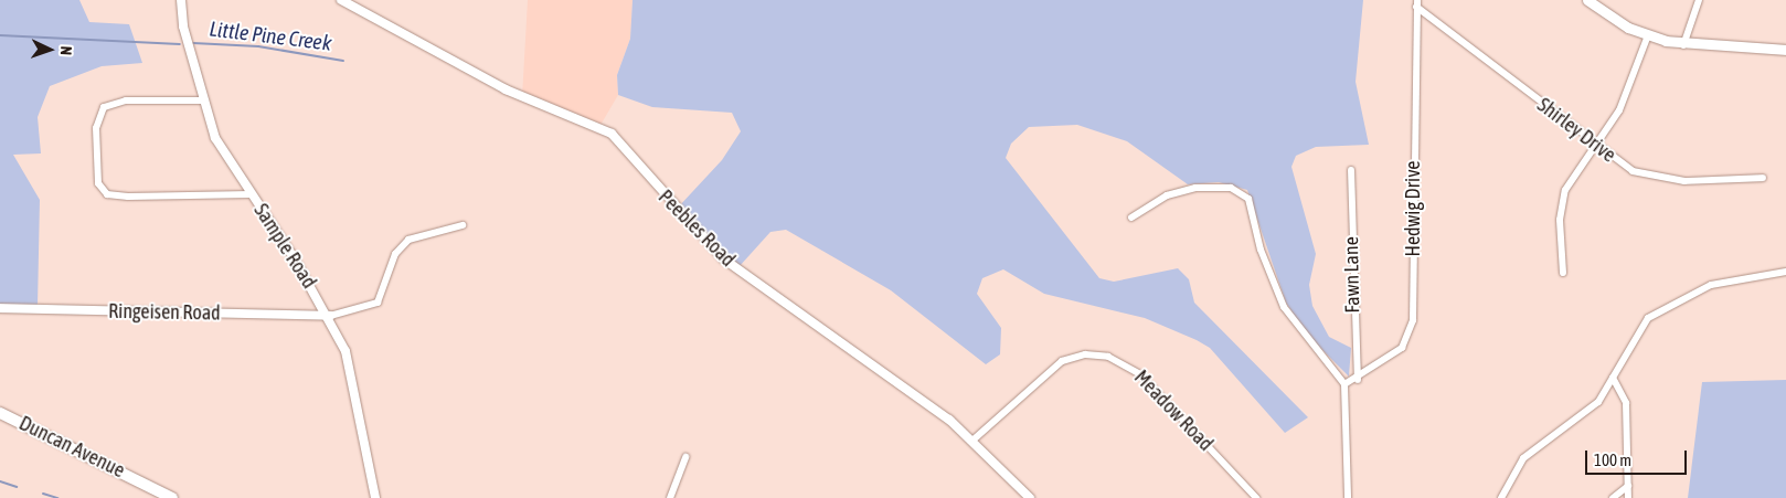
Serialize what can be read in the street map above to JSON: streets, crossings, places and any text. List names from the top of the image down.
{
  "streets": {
    "main road": ["Duncan Avenue"],
    "street": [
      "Shirley Drive",
      "Hedwig Drive",
      "Peebles Road",
      "Sample Road",
      "Fawn Lane",
      "Ringeisen Road",
      "Meadow Road"
    ]
  },
  "crossings": [
    ["Shirley Drive", "Hedwig Drive"],
    ["Hedwig Drive", "Fawn Lane"],
    ["Peebles Road", "Meadow Road"],
    ["Sample Road", "Ringeisen Road"]
  ],
  "water": ["Little Pine Creek"],
  "scale_bar": "100 m",
  "north": "right"
}
